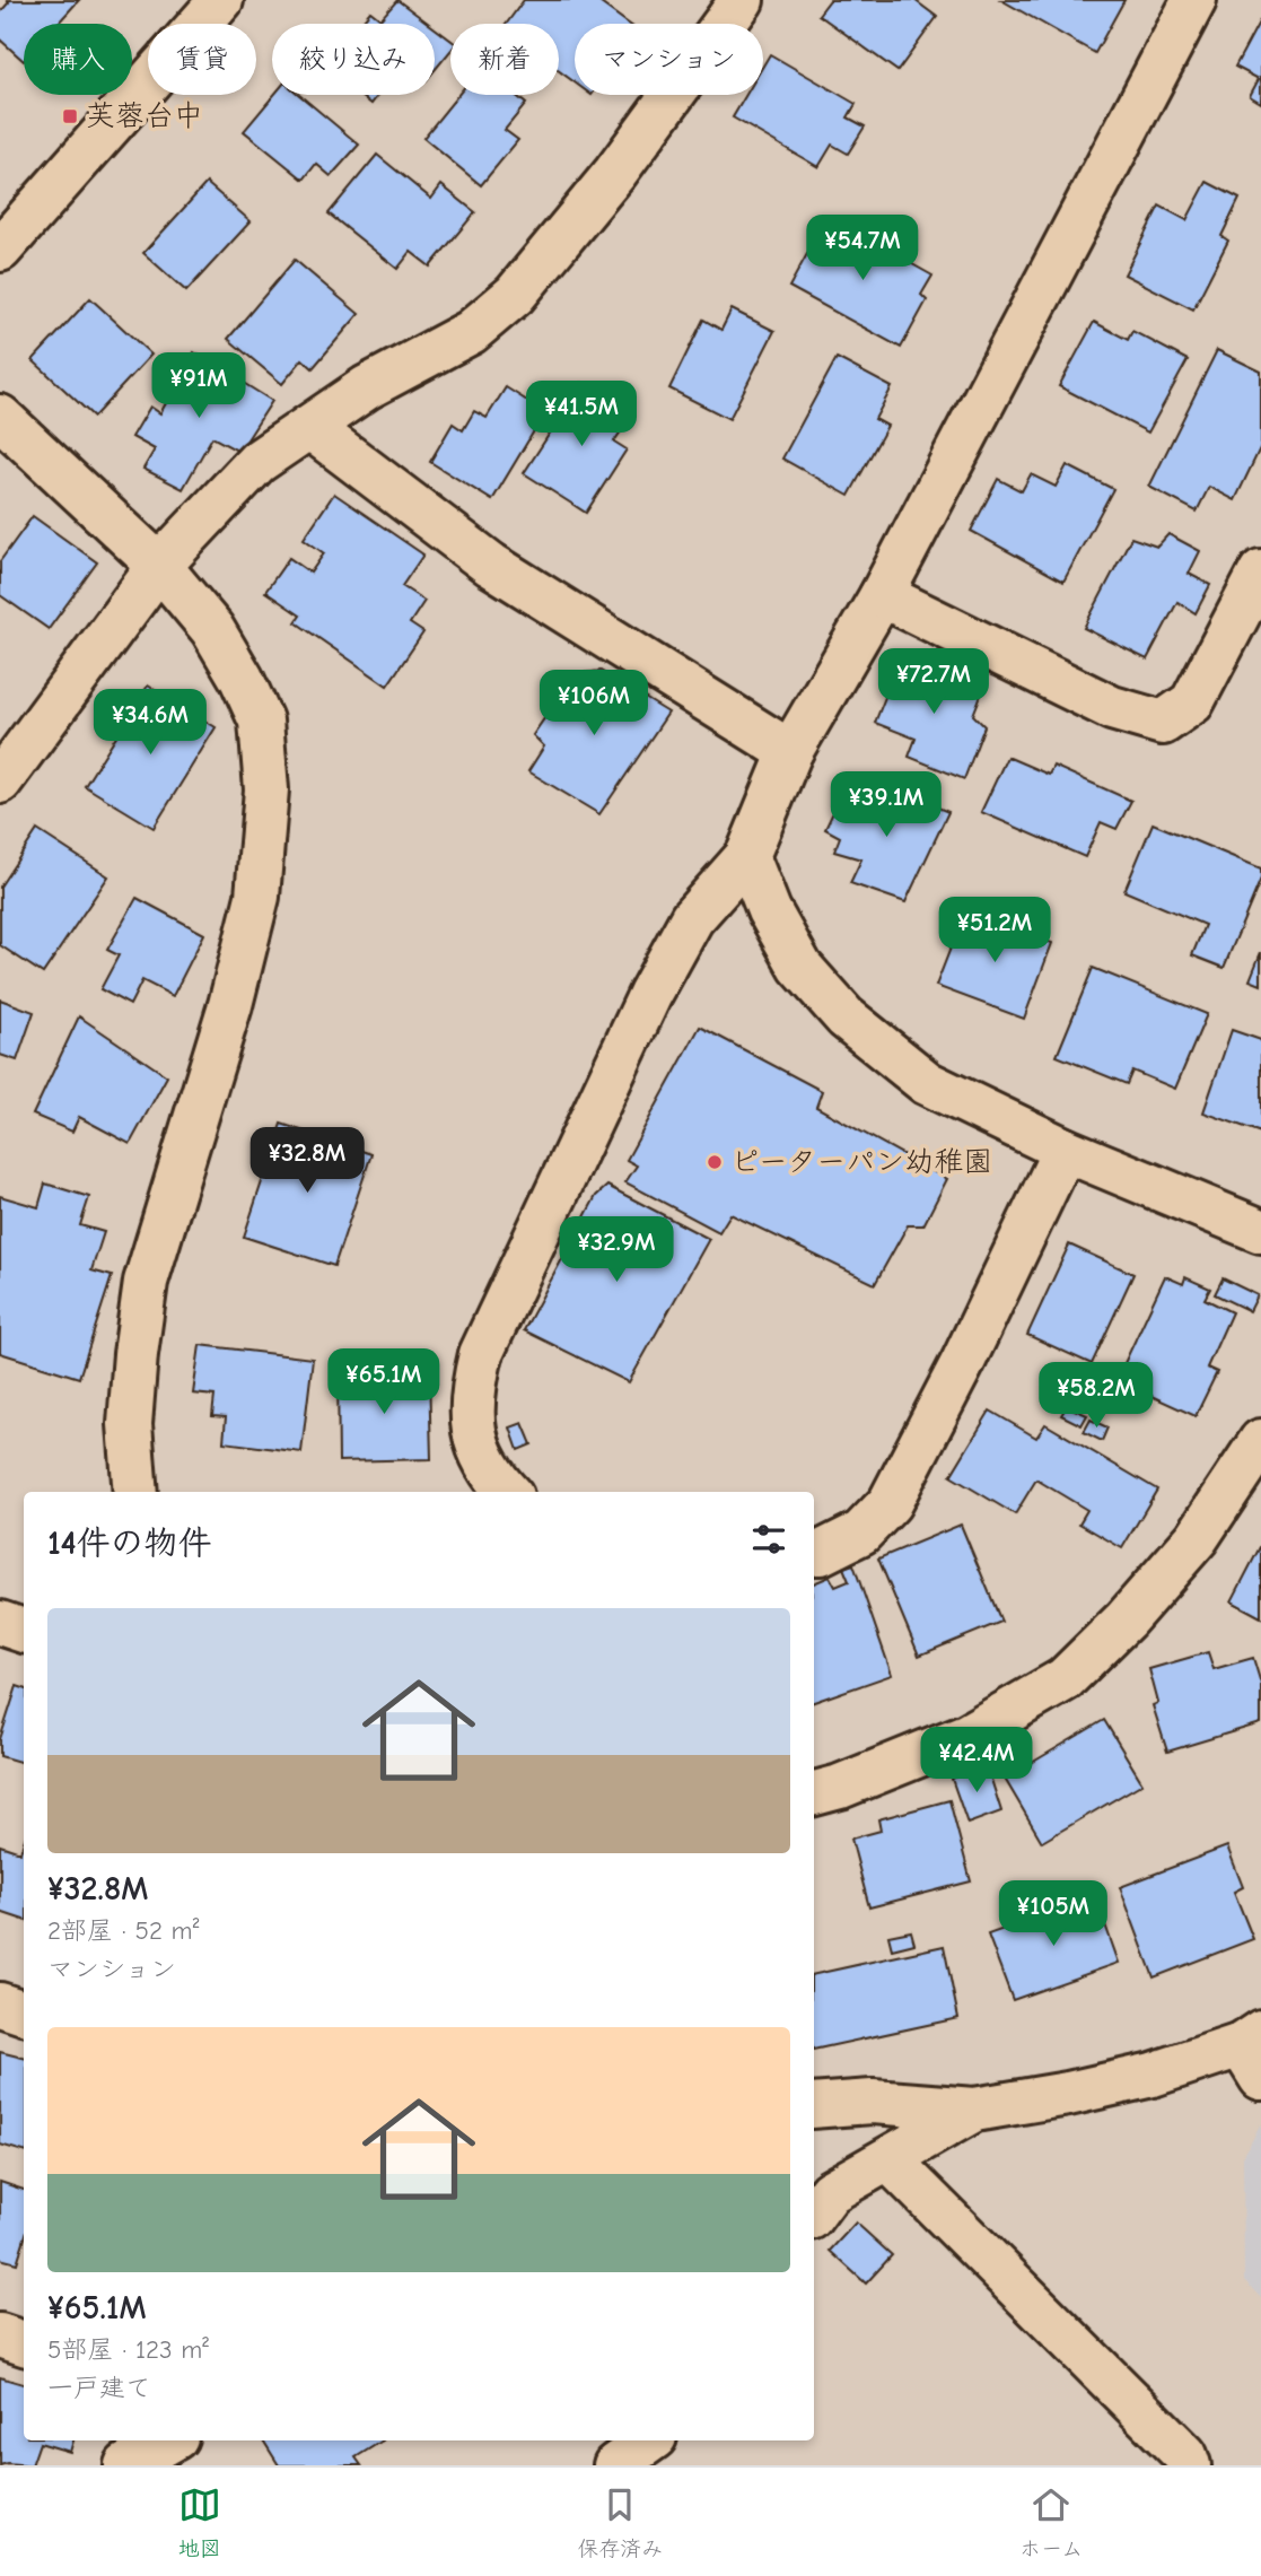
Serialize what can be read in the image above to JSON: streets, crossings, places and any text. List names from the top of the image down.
{
  "places": {
    "transit": ["芙蓉台中"],
    "other": ["ピーターパン幼稚園"]
  },
  "page": {
    "chip": [
      "購入",
      "賃貸",
      "絞り込み",
      "新着",
      "マンション"
    ],
    "price": [
      "¥54.7M",
      "¥91M",
      "¥41.5M",
      "¥72.7M",
      "¥106M",
      "¥34.6M",
      "¥39.1M",
      "¥51.2M",
      "¥32.8M",
      "¥32.9M",
      "¥65.1M",
      "¥58.2M",
      "¥42.4M",
      "¥105M"
    ],
    "heading": "14件の物件",
    "list": [
      {
        "name": "¥32.8M",
        "note": "2部屋 · 52 m² · マンション"
      },
      {
        "name": "¥65.1M",
        "note": "5部屋 · 123 m² · 一戸建て"
      }
    ],
    "tabs": ["地図", "保存済み", "ホーム"]
  }
}
